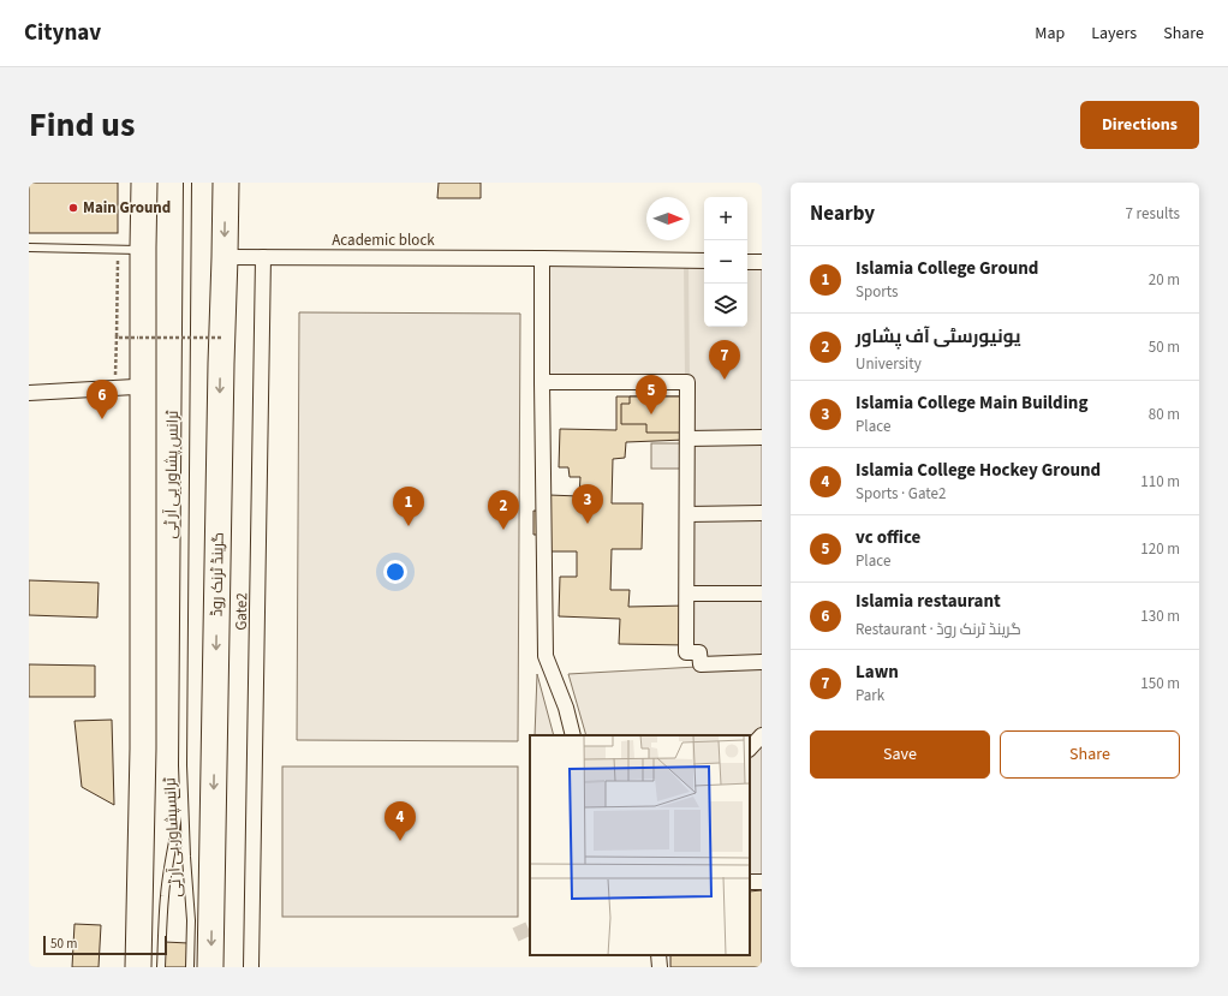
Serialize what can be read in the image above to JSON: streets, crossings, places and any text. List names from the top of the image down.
{
  "streets": {
    "highway": ["گرینڈ ٹرنک روڈ"],
    "street": ["Academic block", "Gate2"],
    "lane": ["ٹرانس پشاور بی آر ٹی", "ٹرانسپشاور بی آر ٹی"]
  },
  "crossings": [
    ["Academic block", "گرینڈ ٹرنک روڈ"],
    ["Academic block", "Gate2"],
    ["ٹرانس پشاور بی آر ٹی", "ٹرانسپشاور بی آر ٹی"]
  ],
  "places": ["Main Ground"],
  "scale_bar": "50 m",
  "north": "right",
  "page": {
    "header": "Citynav",
    "nav": ["Map", "Layers", "Share"],
    "title": "Find us",
    "buttons": [
      "Directions",
      ["Save", "Share"]
    ],
    "heading": ["Nearby", "7 results"],
    "map_buttons": ["+", "−"],
    "list": [
      {
        "mark": "1",
        "name": "Islamia College Ground",
        "note": "Sports",
        "value": "20 m"
      },
      {
        "mark": "2",
        "name": "یونیورسٹی آف پشاور",
        "note": "University",
        "value": "50 m"
      },
      {
        "mark": "3",
        "name": "Islamia College Main Building",
        "note": "Place",
        "value": "80 m"
      },
      {
        "mark": "4",
        "name": "Islamia College Hockey Ground",
        "note": "Sports · Gate2",
        "value": "110 m"
      },
      {
        "mark": "5",
        "name": "vc office",
        "note": "Place",
        "value": "120 m"
      },
      {
        "mark": "6",
        "name": "Islamia restaurant",
        "note": "Restaurant · گرینڈ ٹرنک روڈ",
        "value": "130 m"
      },
      {
        "mark": "7",
        "name": "Lawn",
        "note": "Park",
        "value": "150 m"
      }
    ],
    "pins": [
      "7",
      "5",
      "6",
      "3",
      "1",
      "2",
      "4"
    ],
    "scale": "50 m"
  }
}
